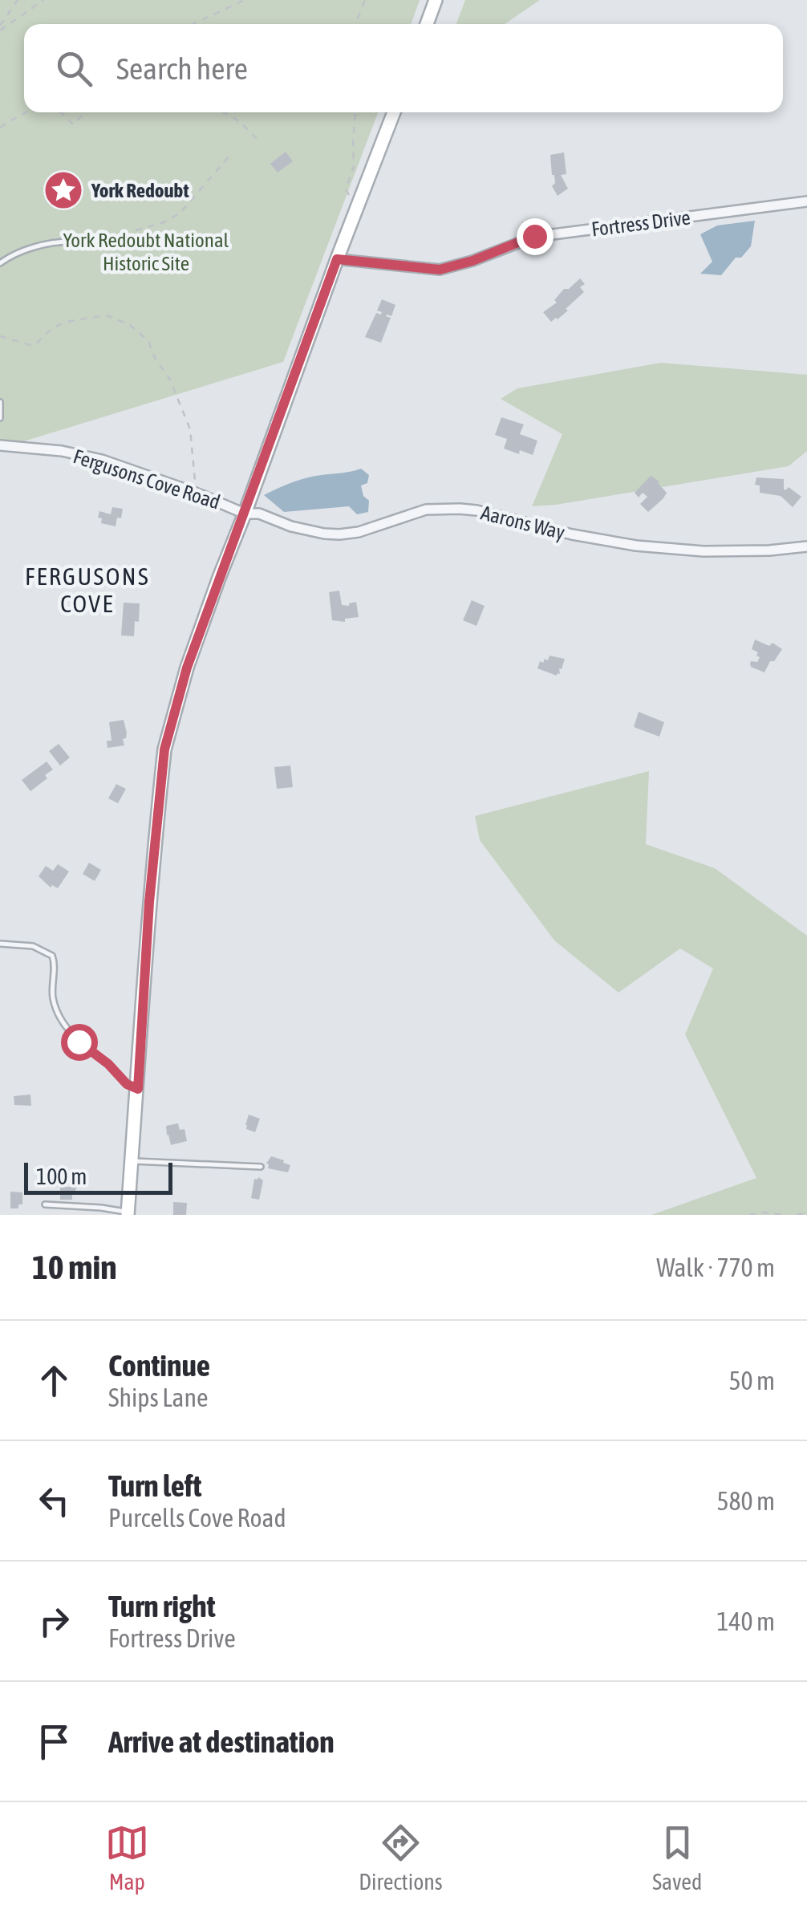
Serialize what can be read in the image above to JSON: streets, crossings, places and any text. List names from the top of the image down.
{
  "streets": {
    "street": ["Fortress Drive", "Fergusons Cove Road", "Aarons Way"]
  },
  "crossings": [
    ["Fergusons Cove Road", "Aarons Way"]
  ],
  "districts": ["FERGUSONS COVE"],
  "parks": ["York Redoubt National Historic Site"],
  "places": {
    "place": ["York Redoubt"]
  },
  "scale_bar": "100 m",
  "page": {
    "search": "Search here",
    "scale": "100 m",
    "heading": ["10 min", "Walk · 770 m"],
    "list": [
      ["Continue", "Ships Lane", "50 m"],
      ["Turn left", "Purcells Cove Road", "580 m"],
      ["Turn right", "Fortress Drive", "140 m"],
      "Arrive at destination"
    ],
    "nav": ["Map", "Directions", "Saved"]
  }
}
